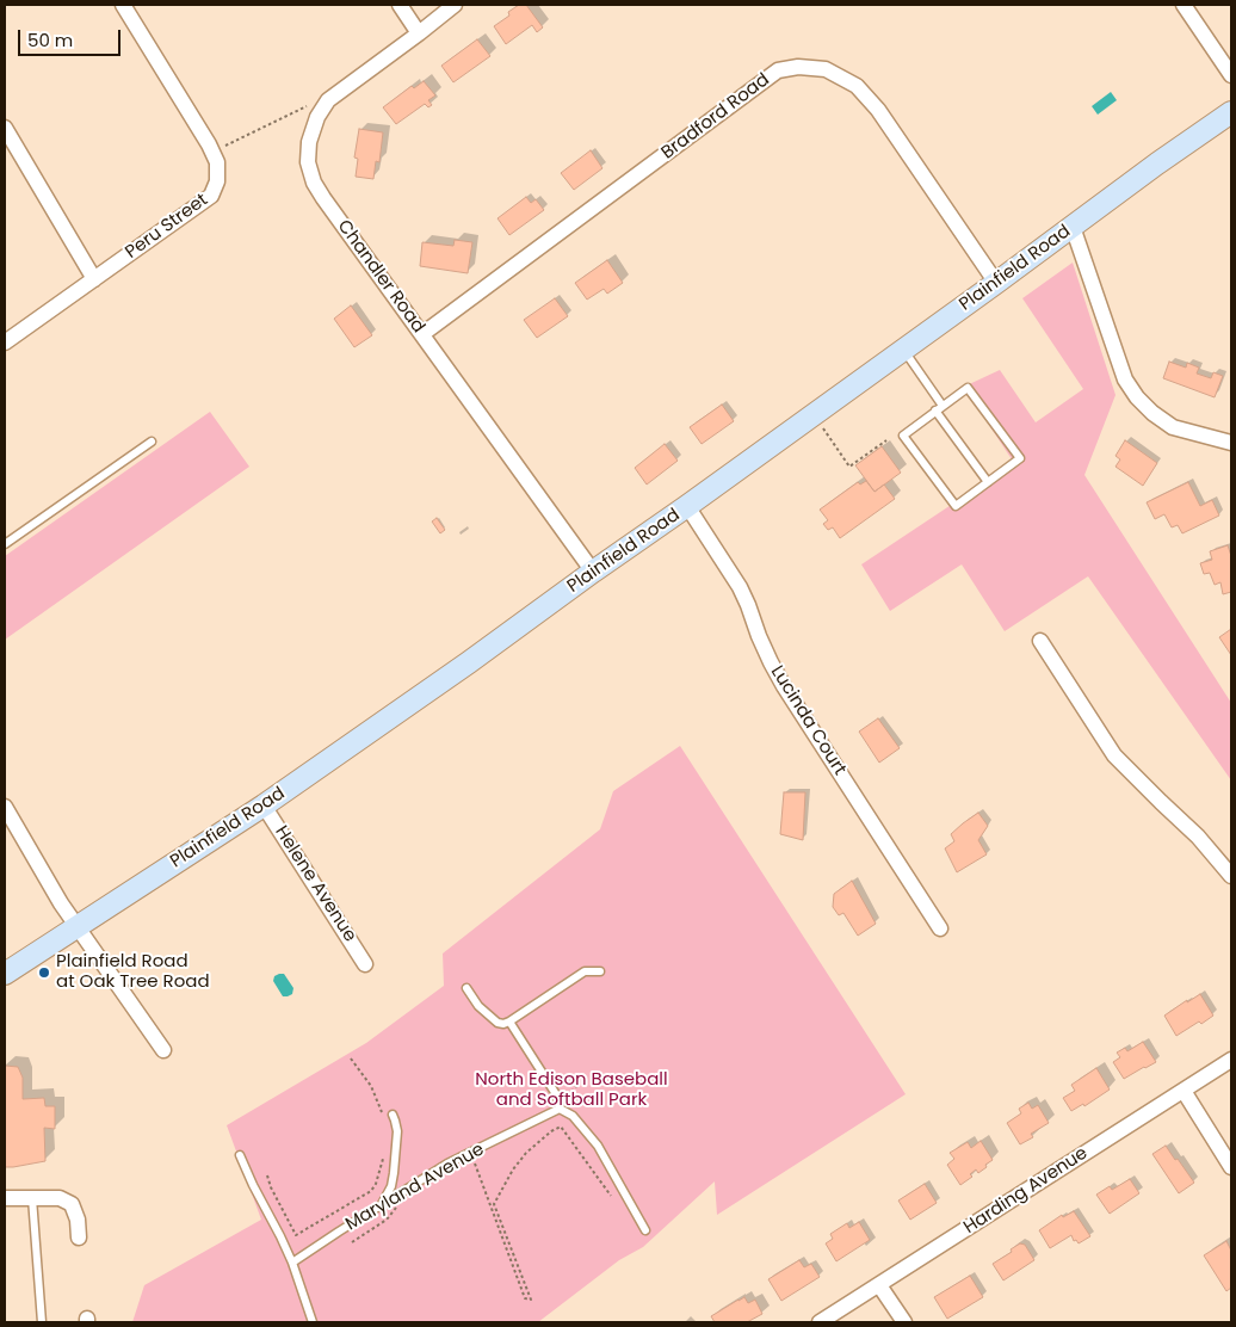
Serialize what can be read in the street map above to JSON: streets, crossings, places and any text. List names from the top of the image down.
{
  "streets": {
    "street": [
      "Bradford Road",
      "Peru Street",
      "Plainfield Road",
      "Chandler Road",
      "Lucinda Court",
      "Helene Avenue",
      "Harding Avenue"
    ],
    "lane": ["Maryland Avenue"]
  },
  "crossings": [
    ["Bradford Road", "Plainfield Road"],
    ["Bradford Road", "Chandler Road"],
    ["Plainfield Road", "Chandler Road"],
    ["Plainfield Road", "Lucinda Court"],
    ["Plainfield Road", "Helene Avenue"]
  ],
  "parks": ["North Edison Baseball and Softball Park"],
  "places": ["Plainfield Road at Oak Tree Road"],
  "scale_bar": "50 m"
}
